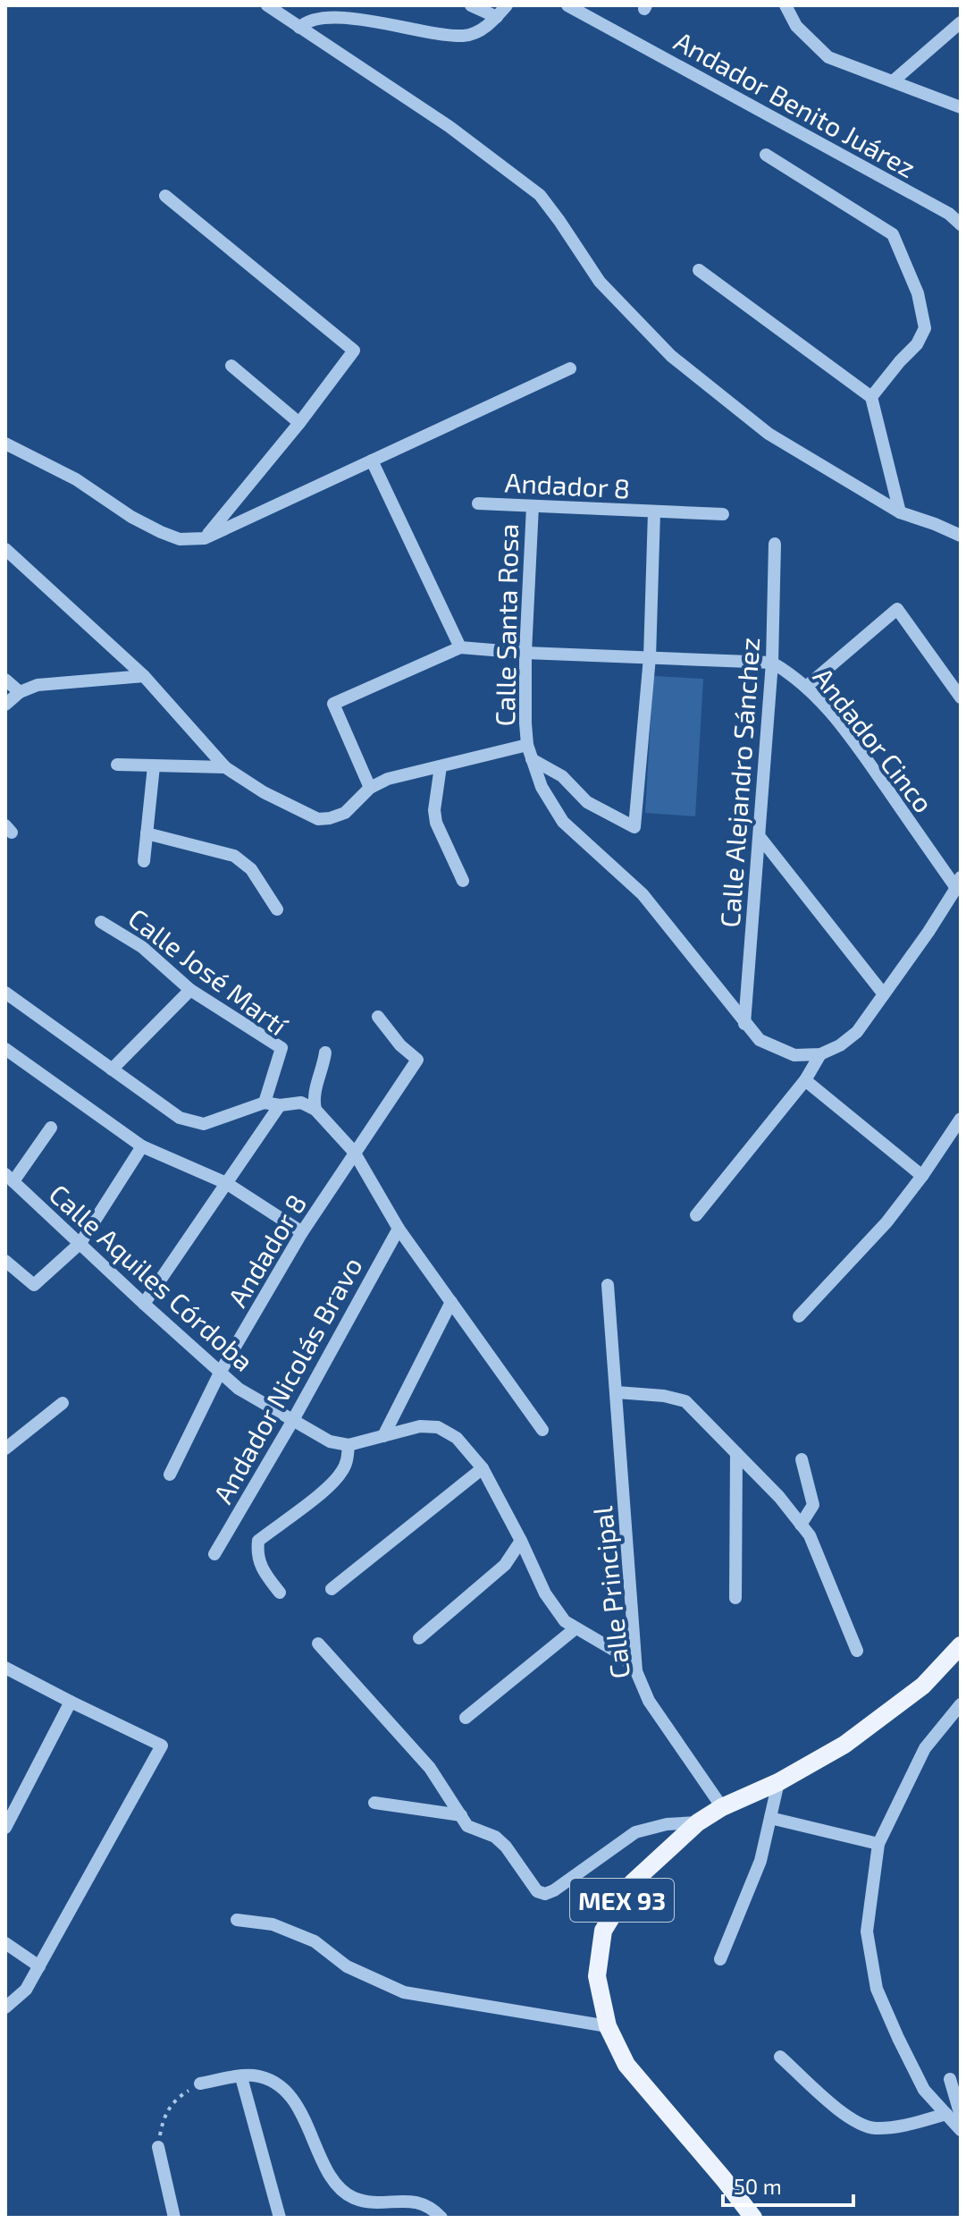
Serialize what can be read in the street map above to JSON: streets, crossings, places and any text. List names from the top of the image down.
{
  "streets": {
    "main road": ["MEX 93"],
    "street": [
      "Andador Benito Juárez",
      "Andador 8",
      "Calle Santa Rosa",
      "Andador Cinco",
      "Calle Alejandro Sánchez",
      "Calle José Martí",
      "Calle Aquiles Córdoba",
      "Andador Nicolás Bravo",
      "Calle Principal"
    ]
  },
  "crossings": [
    ["Andador 8", "Calle Santa Rosa"],
    ["Andador 8", "Calle Aquiles Córdoba"],
    ["Calle Santa Rosa", "Calle Alejandro Sánchez"],
    ["Andador Cinco", "Calle Alejandro Sánchez"],
    ["Calle Aquiles Córdoba", "Andador Nicolás Bravo"],
    ["Calle Principal", "MEX 93"]
  ],
  "scale_bar": "50 m"
}
